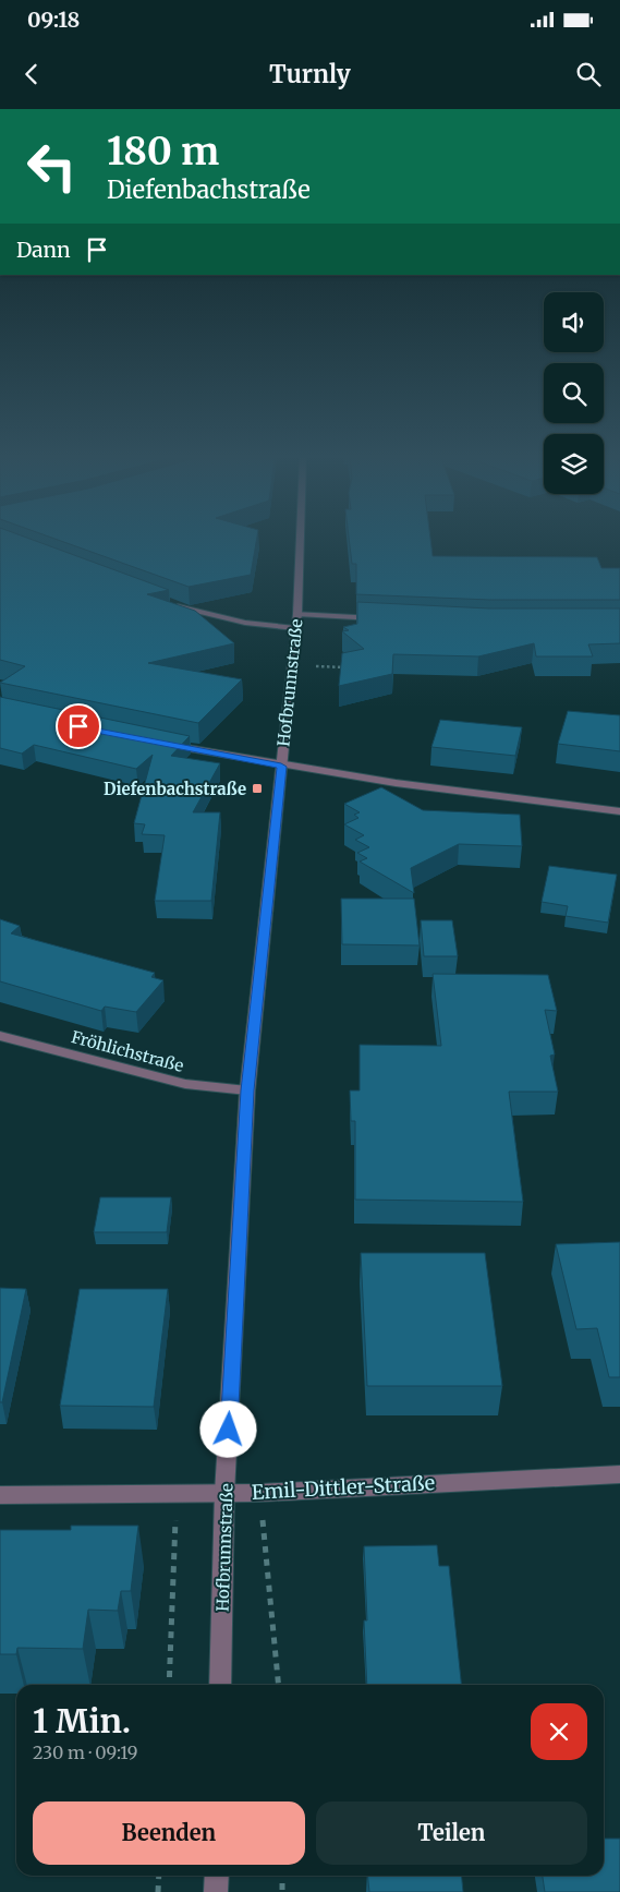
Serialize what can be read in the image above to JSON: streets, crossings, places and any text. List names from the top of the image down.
{
  "streets": {
    "street": ["Hofbrunnstraße", "Fröhlichstraße", "Emil-Dittler-Straße"]
  },
  "crossings": [
    ["Hofbrunnstraße", "Fröhlichstraße"],
    ["Hofbrunnstraße", "Emil-Dittler-Straße"]
  ],
  "places": {
    "transit": ["Diefenbachstraße"]
  },
  "page": {
    "status": "09:18",
    "header": "Turnly",
    "turn": ["180 m", "Diefenbachstraße"],
    "then": "Dann",
    "heading": ["1 Min.", "230 m · 09:19"],
    "buttons": ["Beenden", "Teilen"]
  }
}
